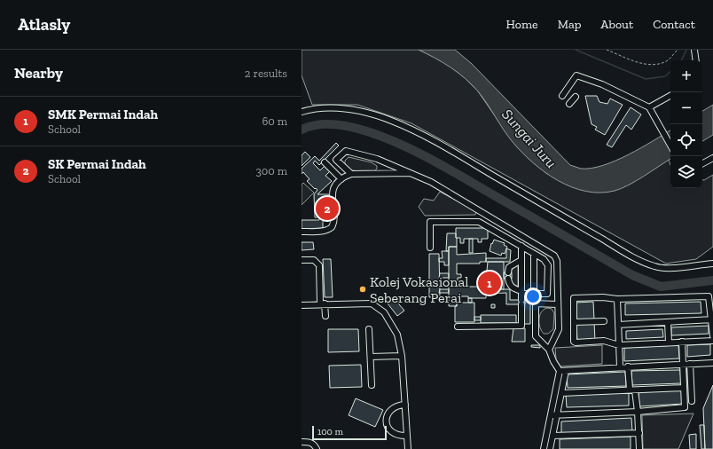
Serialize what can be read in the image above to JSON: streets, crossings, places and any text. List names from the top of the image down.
{
  "water": ["Sungai Juru"],
  "places": ["Kolej Vokasional Seberang Perai"],
  "scale_bar": "100 m",
  "page": {
    "header": "Atlasly",
    "nav": [
      "Home",
      "Map",
      "About",
      "Contact"
    ],
    "heading": ["Nearby", "2 results"],
    "map_buttons": ["+", "−"],
    "list": [
      {
        "mark": "1",
        "name": "SMK Permai Indah",
        "note": "School",
        "value": "60 m"
      },
      {
        "mark": "2",
        "name": "SK Permai Indah",
        "note": "School",
        "value": "300 m"
      }
    ],
    "pins": ["2", "1"],
    "scale": "100 m"
  }
}
